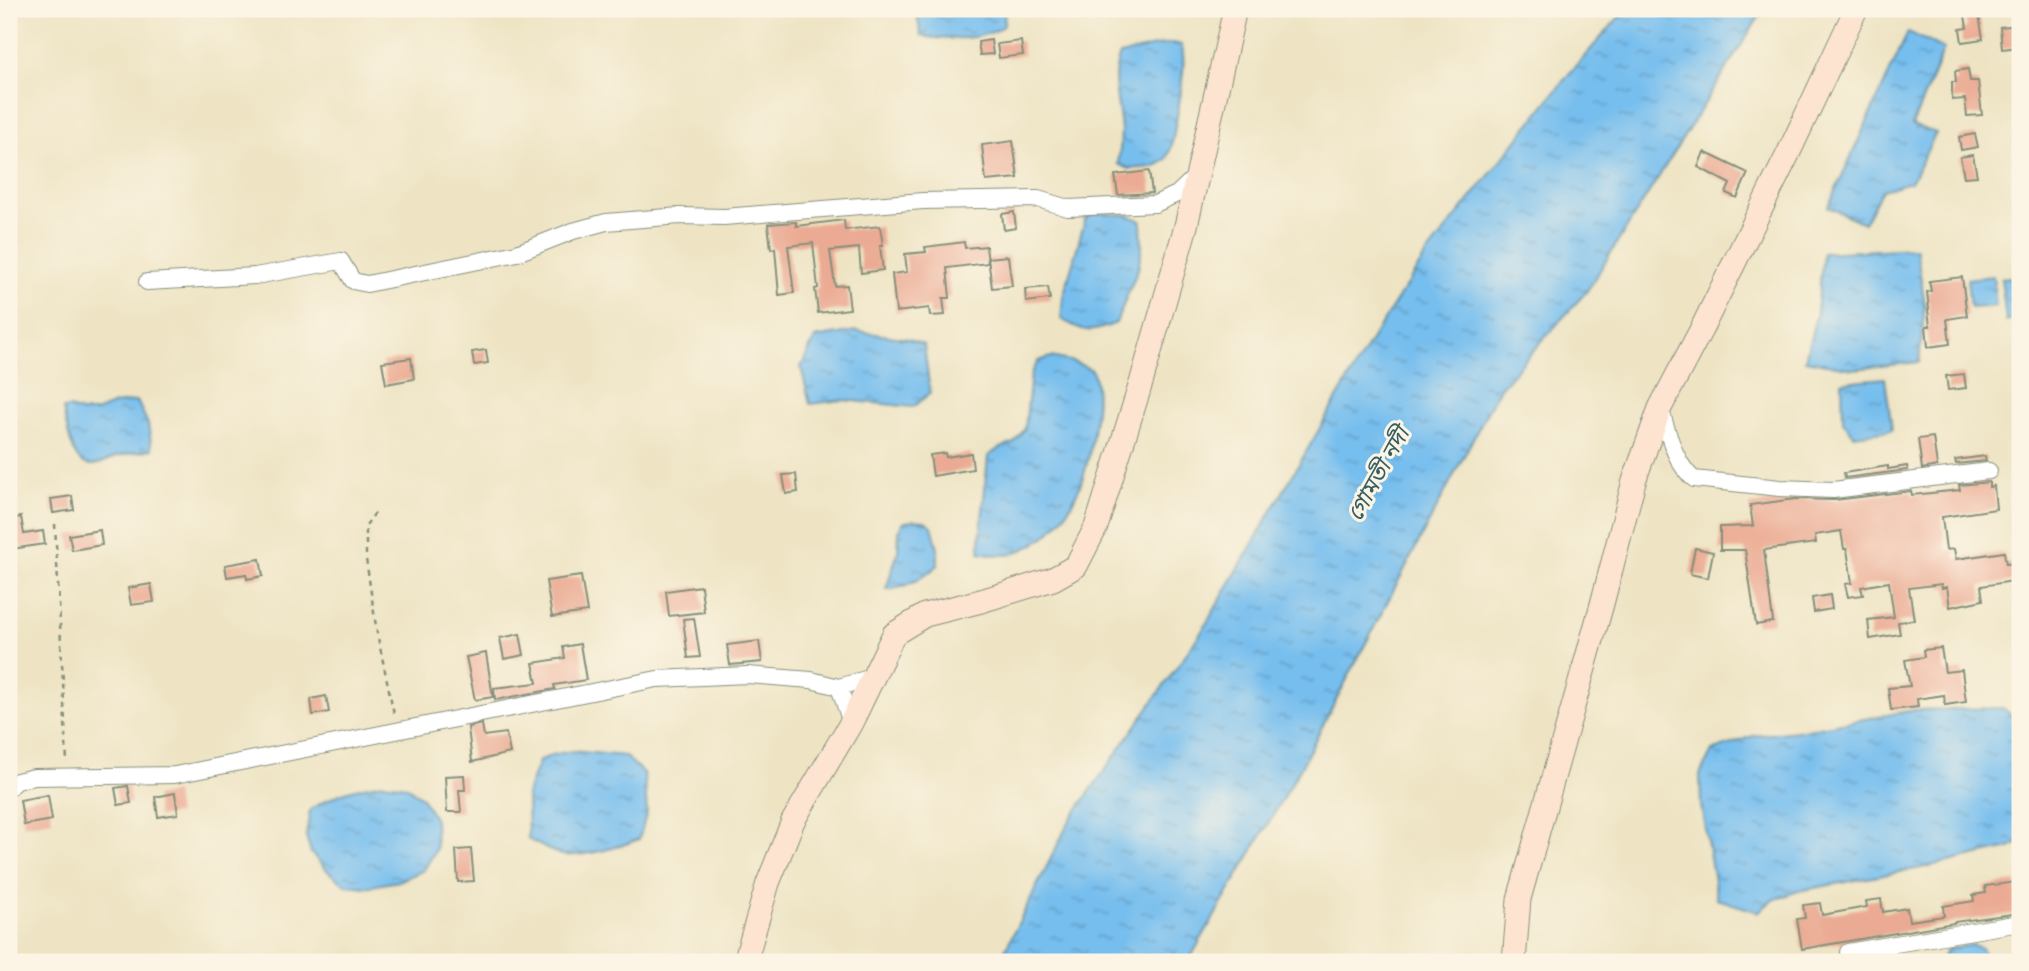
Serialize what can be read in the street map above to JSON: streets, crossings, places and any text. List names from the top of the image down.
{
  "water": ["গোমতী নদী"]
}
